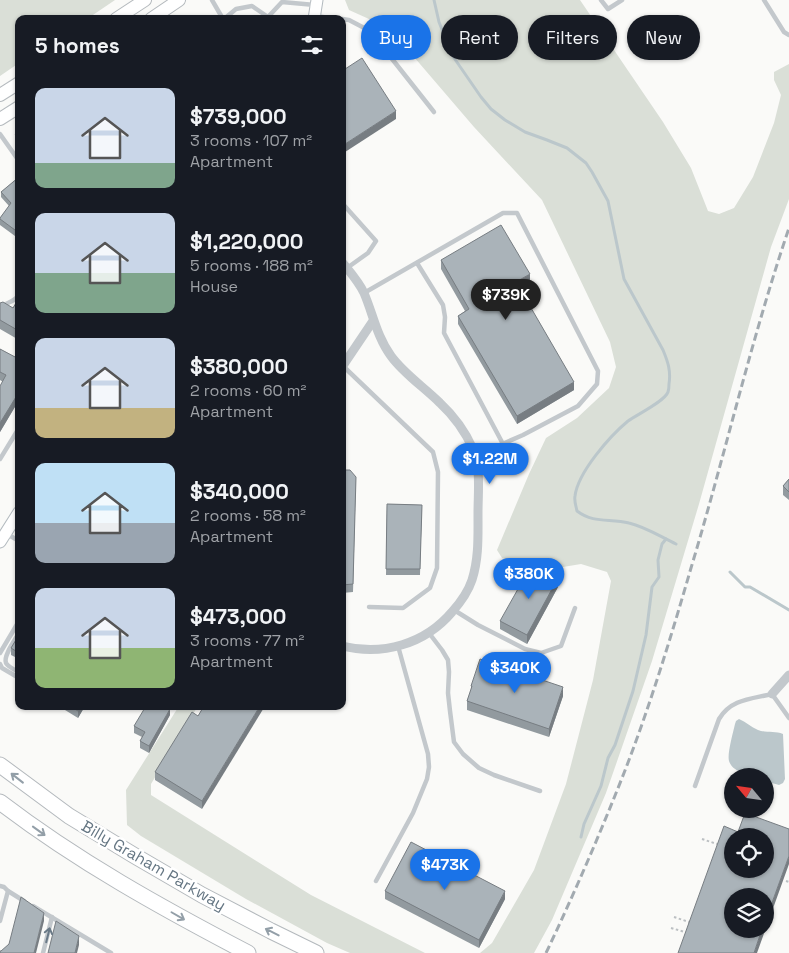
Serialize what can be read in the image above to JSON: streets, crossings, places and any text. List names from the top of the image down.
{
  "streets": {
    "highway": ["Billy Graham Parkway"]
  },
  "north": "top left",
  "page": {
    "chip": [
      "Buy",
      "Rent",
      "Filters",
      "New"
    ],
    "heading": "5 homes",
    "list": [
      {
        "name": "$739,000",
        "note": "3 rooms · 107 m² · Apartment"
      },
      {
        "name": "$1,220,000",
        "note": "5 rooms · 188 m² · House"
      },
      {
        "name": "$380,000",
        "note": "2 rooms · 60 m² · Apartment"
      },
      {
        "name": "$340,000",
        "note": "2 rooms · 58 m² · Apartment"
      },
      {
        "name": "$473,000",
        "note": "3 rooms · 77 m² · Apartment"
      }
    ],
    "price": [
      "$739K",
      "$1.22M",
      "$380K",
      "$340K",
      "$473K"
    ]
  }
}
